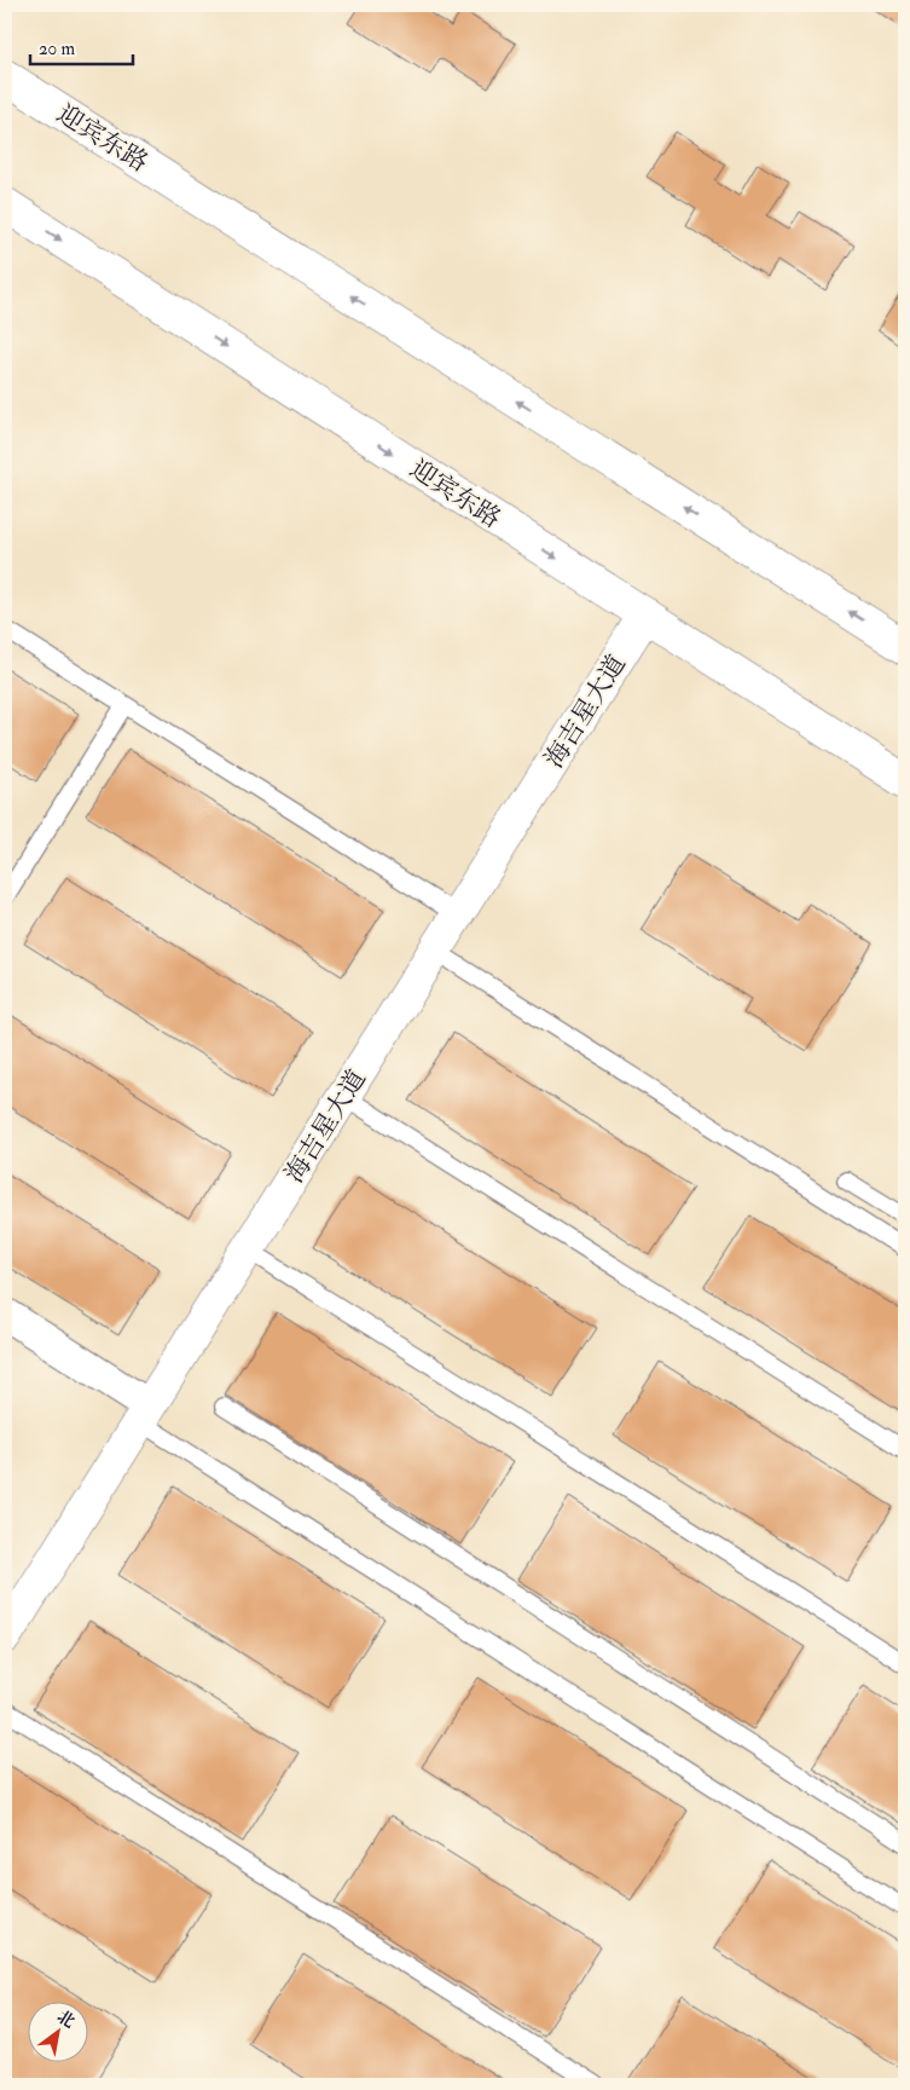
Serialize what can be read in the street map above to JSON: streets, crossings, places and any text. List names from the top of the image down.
{
  "streets": {
    "main road": ["迎宾东路", "海吉星大道"]
  },
  "crossings": [
    ["迎宾东路", "海吉星大道"]
  ],
  "scale_bar": "20 m",
  "north": "top right"
}
